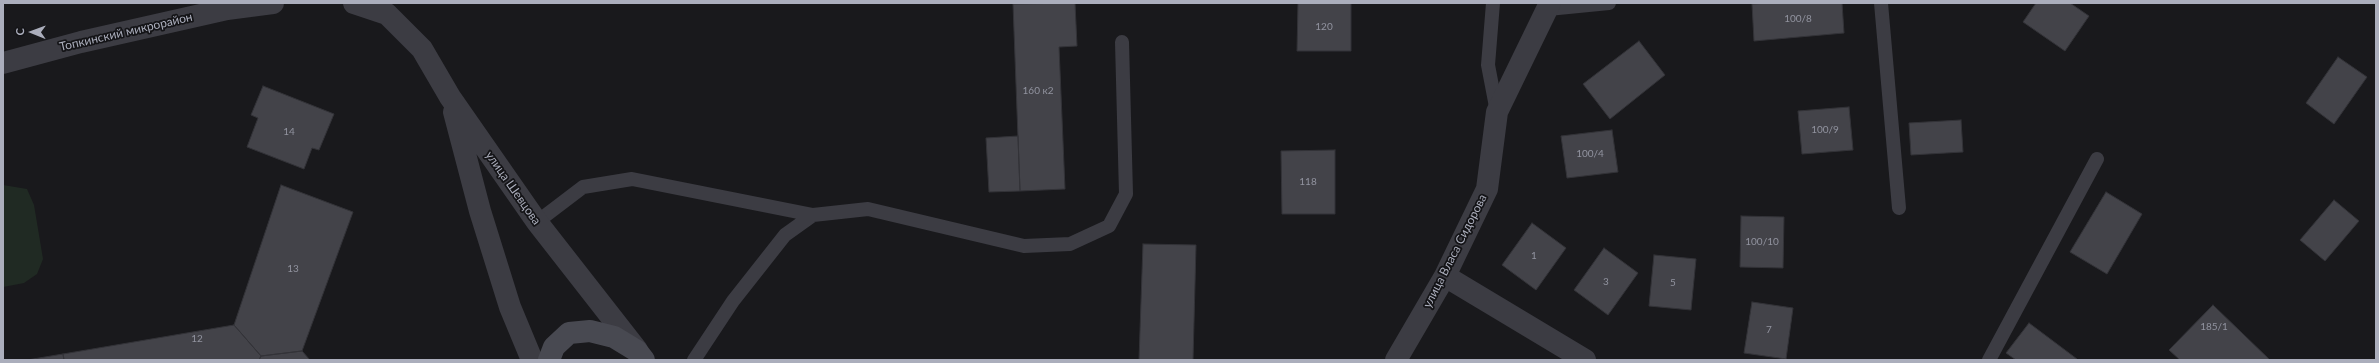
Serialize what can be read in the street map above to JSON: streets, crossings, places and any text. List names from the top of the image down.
{
  "streets": {
    "street": ["Топкинский микрорайон", "улица Шевцова", "улица Власа Сидорова"]
  },
  "house_numbers": [
    "100/8",
    "120",
    "160 к2",
    "100/9",
    "14",
    "100/4",
    "118",
    "100/10",
    "1",
    "13",
    "3",
    "5",
    "185/1",
    "7",
    "12"
  ],
  "north": "left"
}
